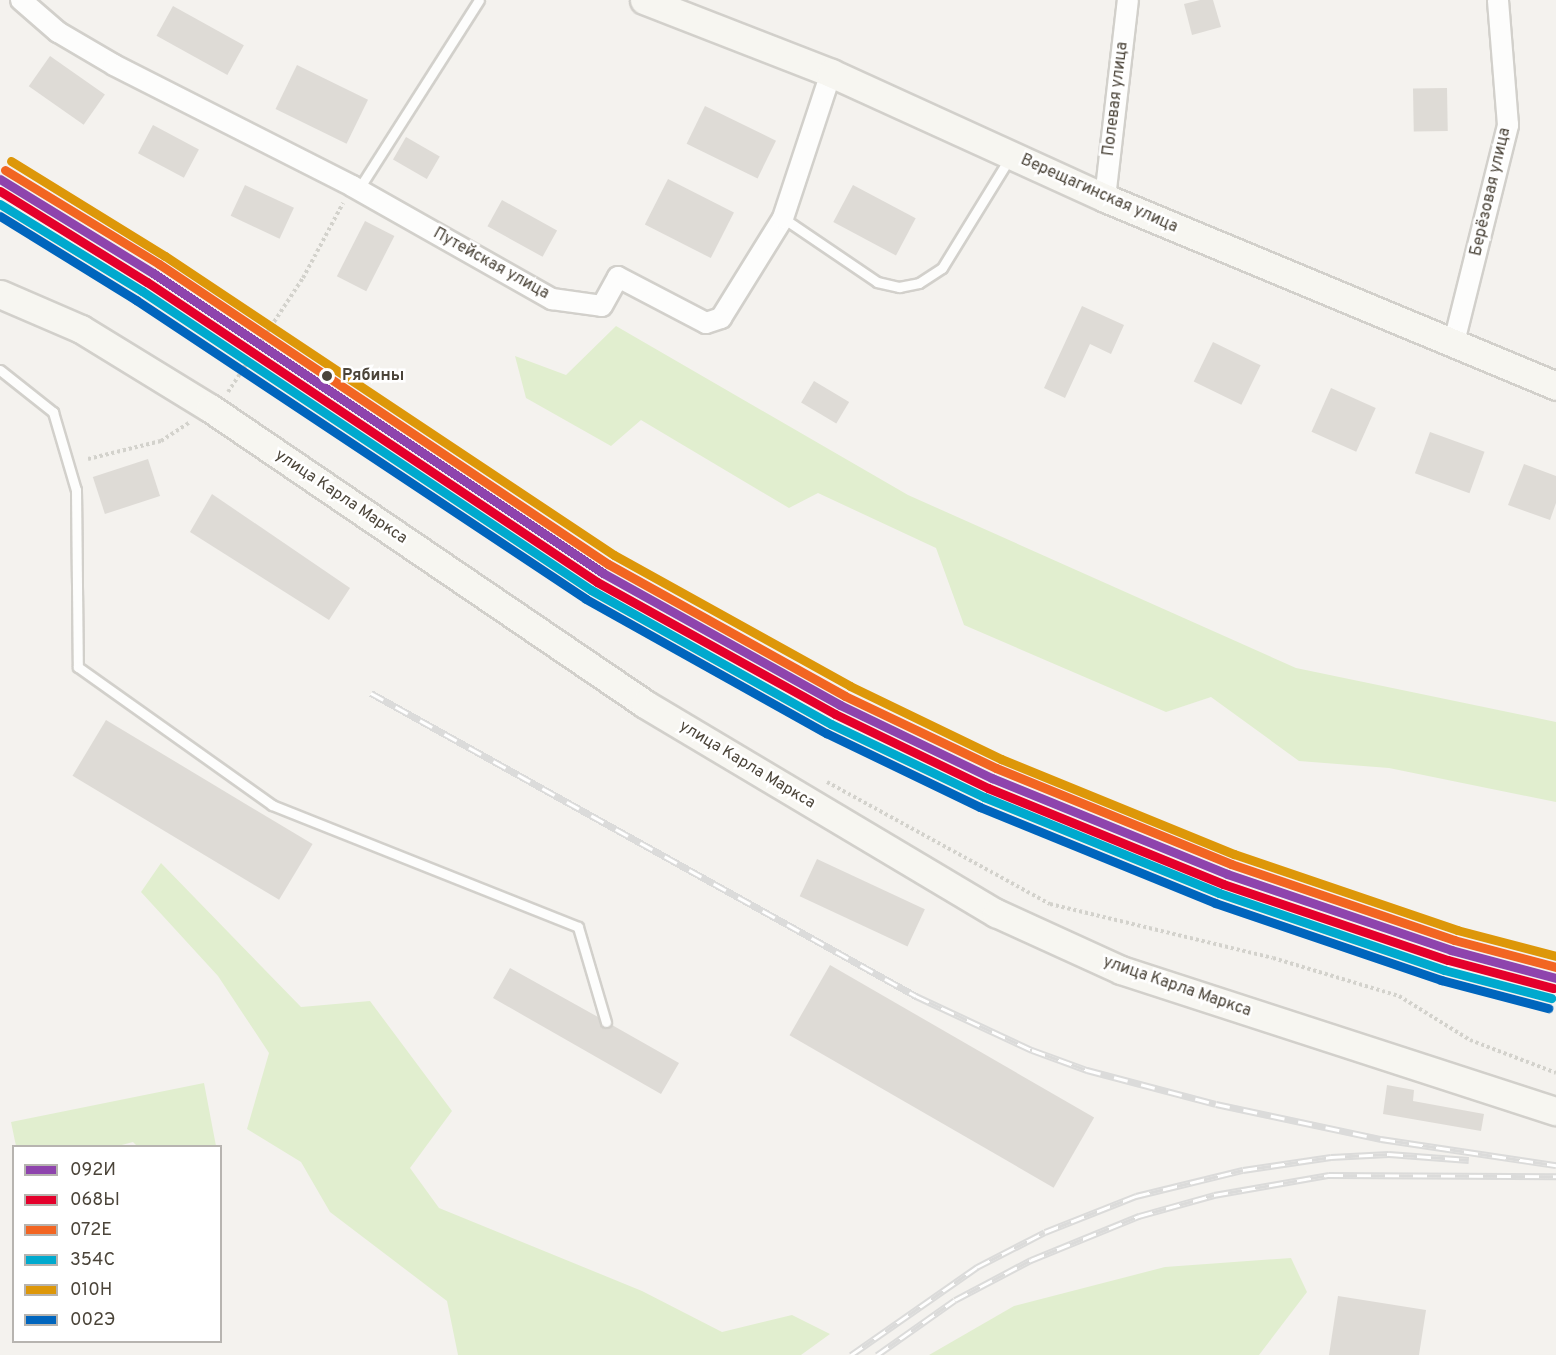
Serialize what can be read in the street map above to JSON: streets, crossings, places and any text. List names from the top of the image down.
{
  "streets": {
    "main road": ["Верещагинская улица", "улица Карла Маркса"],
    "street": ["Полевая улица", "Берёзовая улица", "Путейская улица"]
  },
  "crossings": [
    ["Полевая улица", "Верещагинская улица"],
    ["Берёзовая улица", "Верещагинская улица"],
    ["Верещагинская улица", "Путейская улица"]
  ],
  "places": ["Рябины"],
  "lines": [
    "transit line 010Н",
    "transit line 072Е",
    "transit line 092И",
    "transit line 068Ы",
    "transit line 354С",
    "transit line 002Э"
  ],
  "legend": [
    "092И",
    "068Ы",
    "072Е",
    "354С",
    "010Н",
    "002Э"
  ]
}
